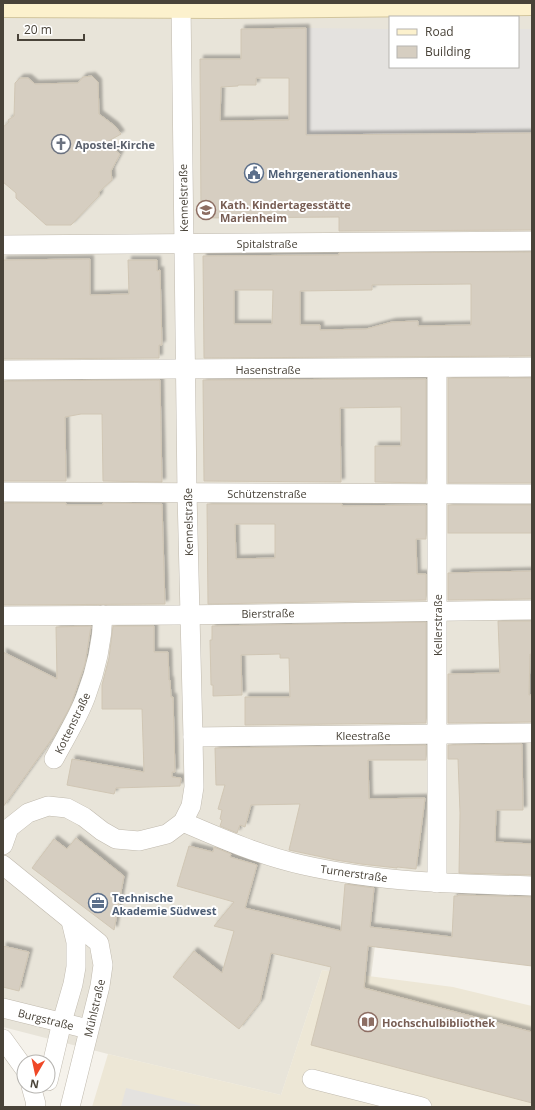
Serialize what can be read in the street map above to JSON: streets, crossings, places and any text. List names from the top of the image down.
{
  "streets": {
    "street": [
      "Kennelstraße",
      "Spitalstraße",
      "Hasenstraße",
      "Schützenstraße",
      "Bierstraße",
      "Kellerstraße",
      "Kottenstraße",
      "Kleestraße",
      "Turnerstraße",
      "Mühlstraße",
      "Burgstraße"
    ]
  },
  "crossings": [
    ["Kennelstraße", "Spitalstraße"],
    ["Kennelstraße", "Hasenstraße"],
    ["Kennelstraße", "Schützenstraße"],
    ["Kennelstraße", "Bierstraße"],
    ["Kennelstraße", "Kleestraße"],
    ["Kennelstraße", "Turnerstraße"],
    ["Hasenstraße", "Kellerstraße"],
    ["Schützenstraße", "Kellerstraße"],
    ["Bierstraße", "Kellerstraße"],
    ["Bierstraße", "Kottenstraße"],
    ["Kellerstraße", "Kleestraße"],
    ["Kellerstraße", "Turnerstraße"],
    ["Mühlstraße", "Burgstraße"]
  ],
  "places": {
    "church": ["Apostel-Kirche"],
    "public building": ["Mehrgenerationenhaus"],
    "school or university": ["Kath. Kindertagesstätte Marienheim"],
    "office": ["Technische Akademie Südwest"],
    "library": ["Hochschulbibliothek"]
  },
  "legend": ["Road", "Building"],
  "scale_bar": "20 m",
  "north": "bottom"
}
